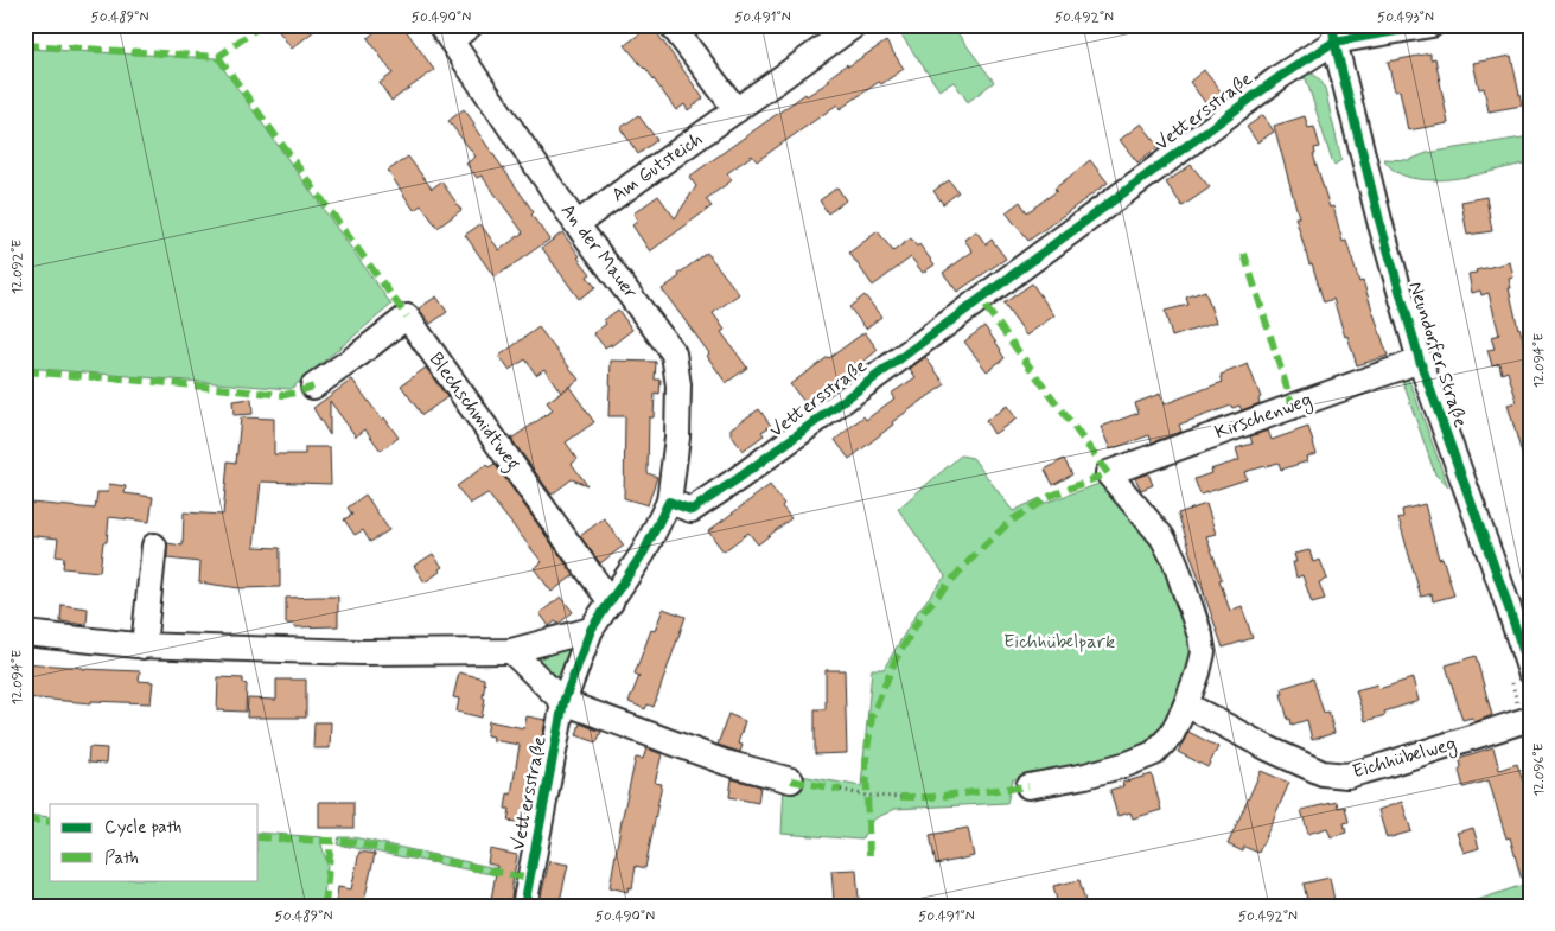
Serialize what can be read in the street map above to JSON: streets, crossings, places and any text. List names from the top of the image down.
{
  "streets": {
    "street": [
      "Vettersstraße",
      "Am Gutsteich",
      "An der Mauer",
      "Neundorfer Straße",
      "Blechschmidtweg",
      "Kirschenweg",
      "Eichhübelweg"
    ]
  },
  "crossings": [
    ["Vettersstraße", "An der Mauer"],
    ["Vettersstraße", "Neundorfer Straße"],
    ["Vettersstraße", "Blechschmidtweg"],
    ["Am Gutsteich", "An der Mauer"],
    ["Neundorfer Straße", "Kirschenweg"],
    ["Kirschenweg", "Eichhübelweg"]
  ],
  "parks": ["Eichhübelpark"],
  "legend": ["Cycle path", "Path"],
  "coordinates": [
    "50.489°N",
    "50.490°N",
    "50.491°N",
    "50.492°N",
    "50.493°N",
    "12.092°E",
    "12.094°E",
    "12.096°E"
  ]
}
